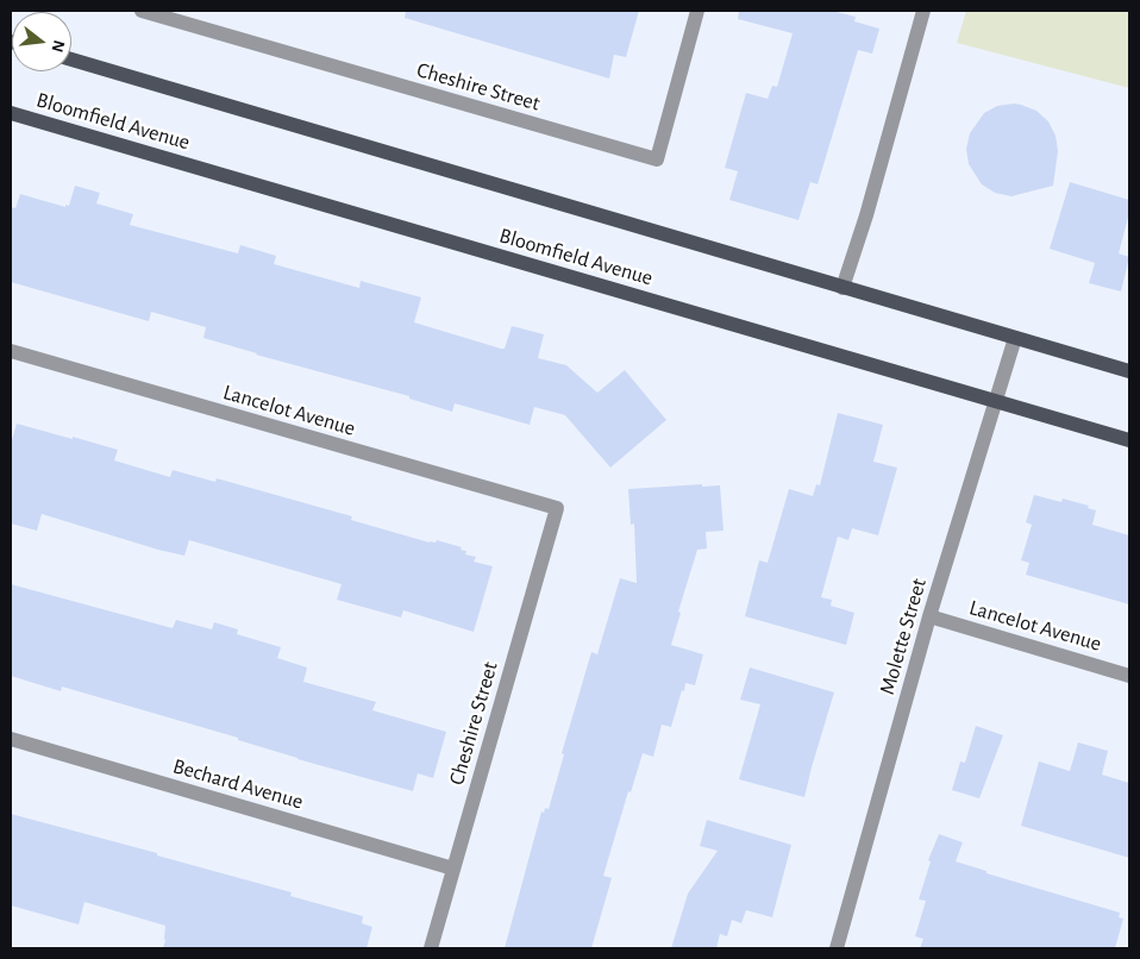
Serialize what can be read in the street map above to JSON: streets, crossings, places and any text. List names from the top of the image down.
{
  "streets": {
    "main road": ["Bloomfield Avenue"],
    "street": [
      "Cheshire Street",
      "Lancelot Avenue",
      "Molette Street",
      "Bechard Avenue"
    ]
  },
  "crossings": [
    ["Cheshire Street", "Lancelot Avenue"],
    ["Cheshire Street", "Bechard Avenue"],
    ["Bloomfield Avenue", "Molette Street"],
    ["Lancelot Avenue", "Molette Street"]
  ],
  "north": "right"
}
